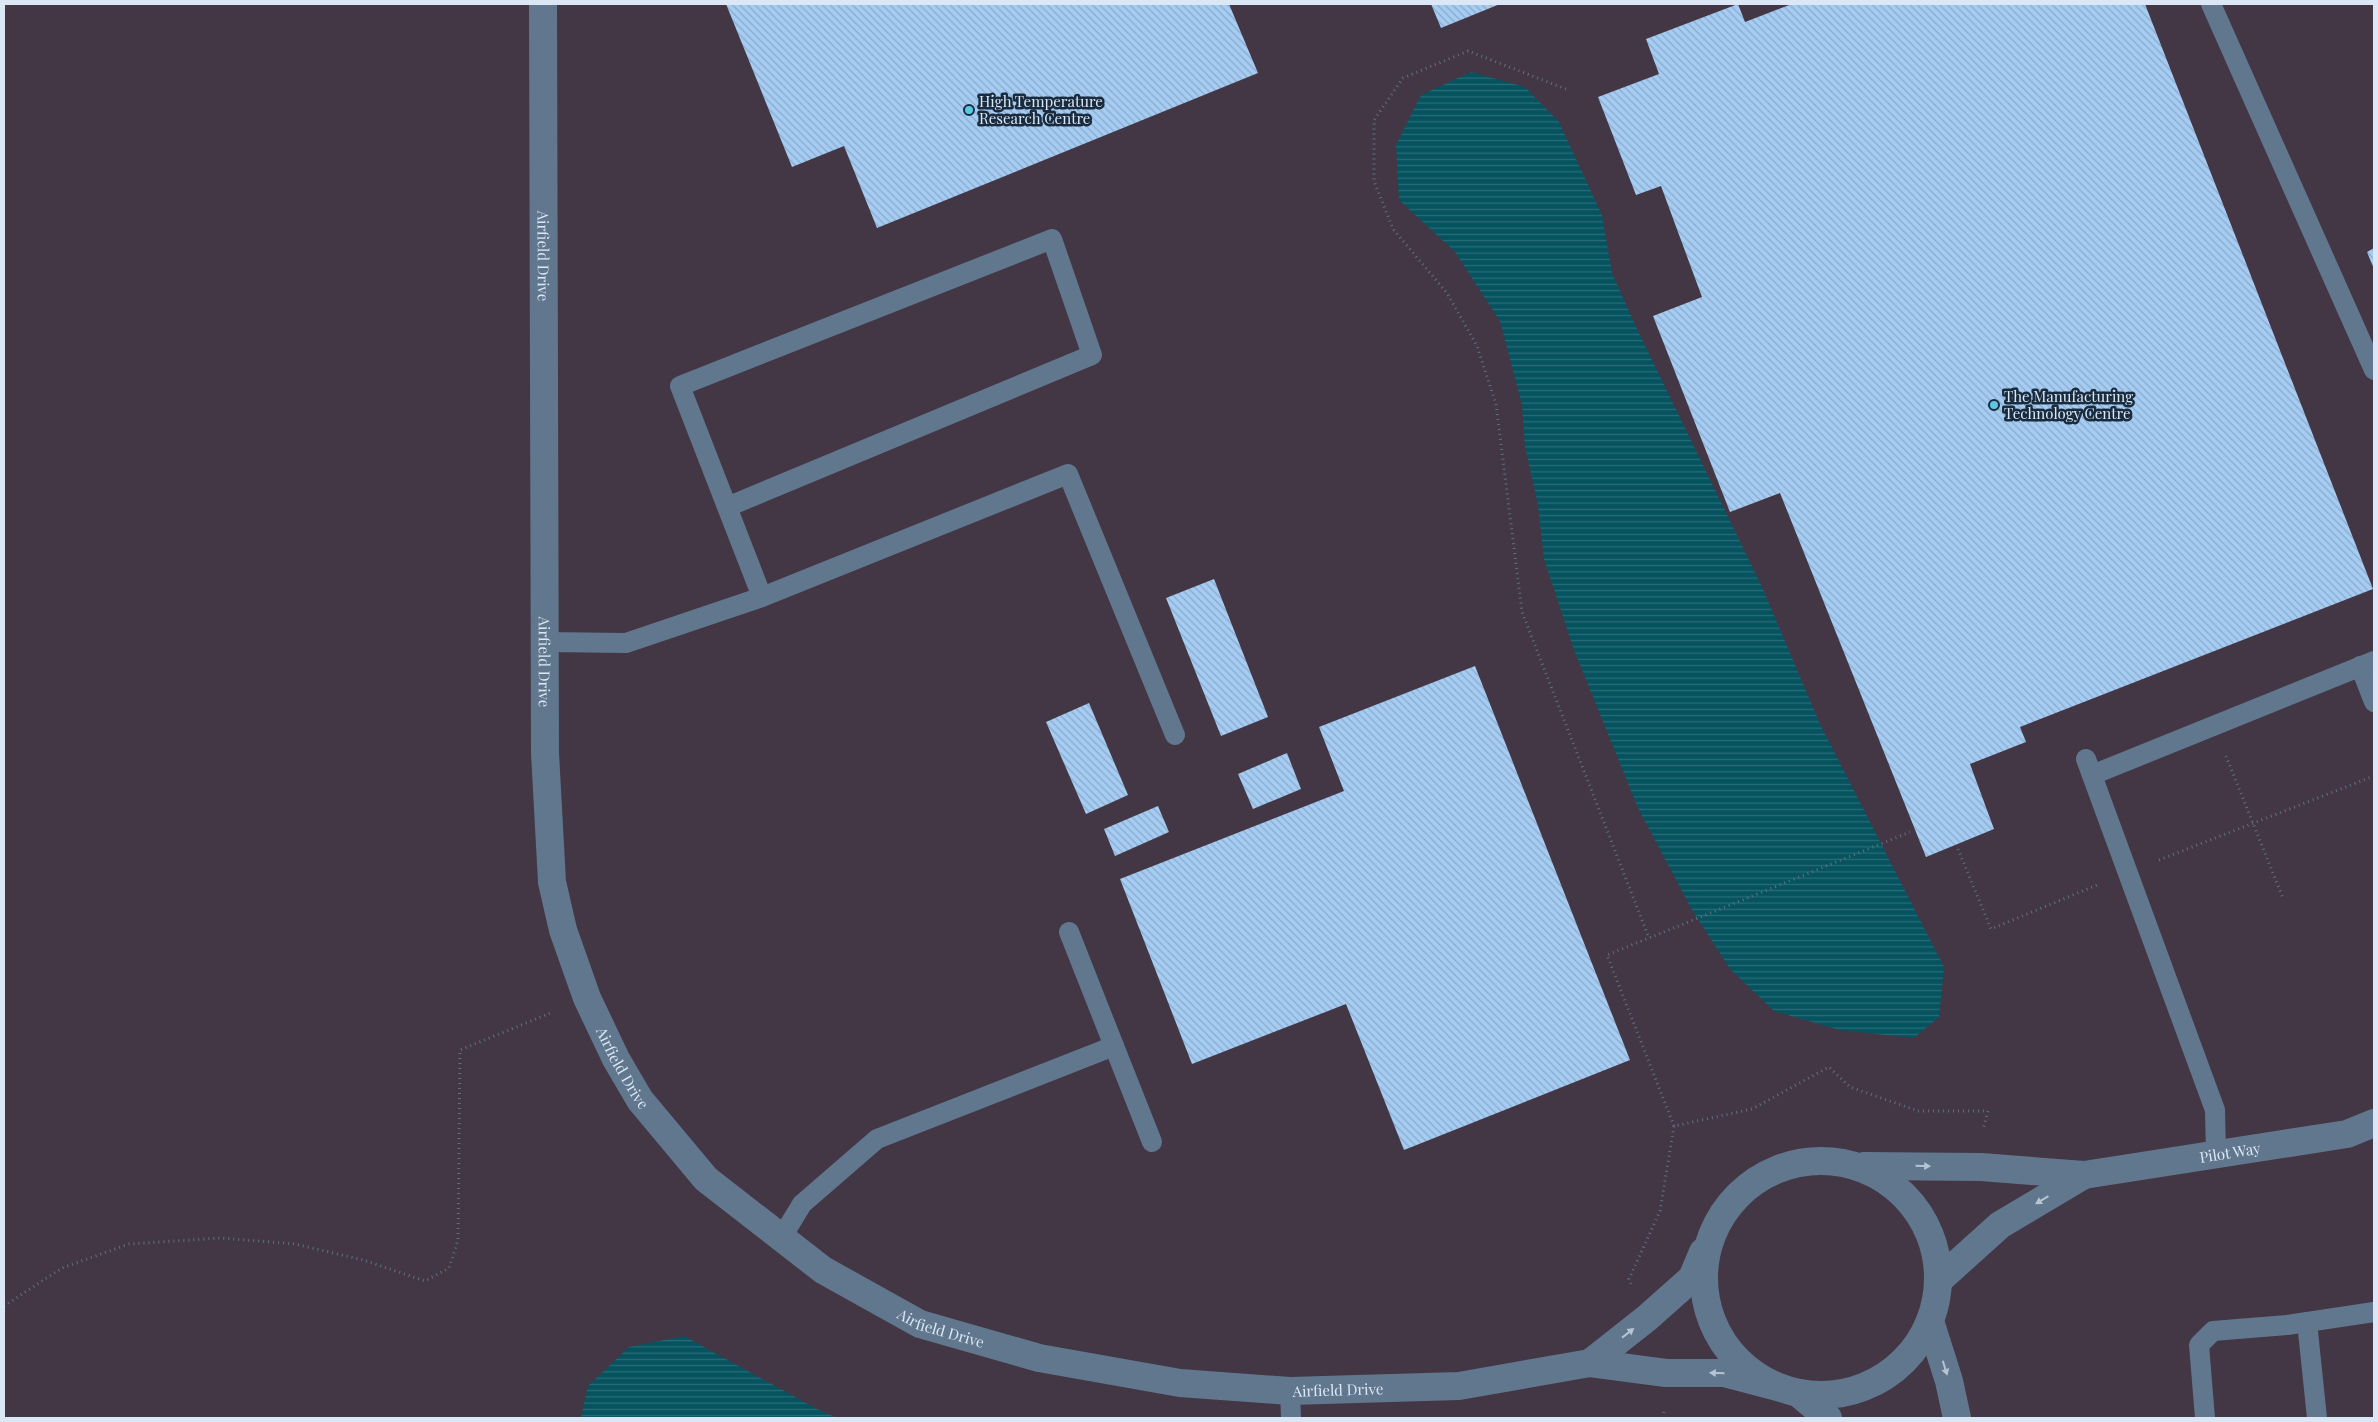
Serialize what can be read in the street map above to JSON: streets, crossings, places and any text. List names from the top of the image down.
{
  "streets": {
    "street": ["Airfield Drive", "Pilot Way"]
  },
  "places": ["High Temperature Research Centre", "The Manufacturing Technology Centre"]
}
